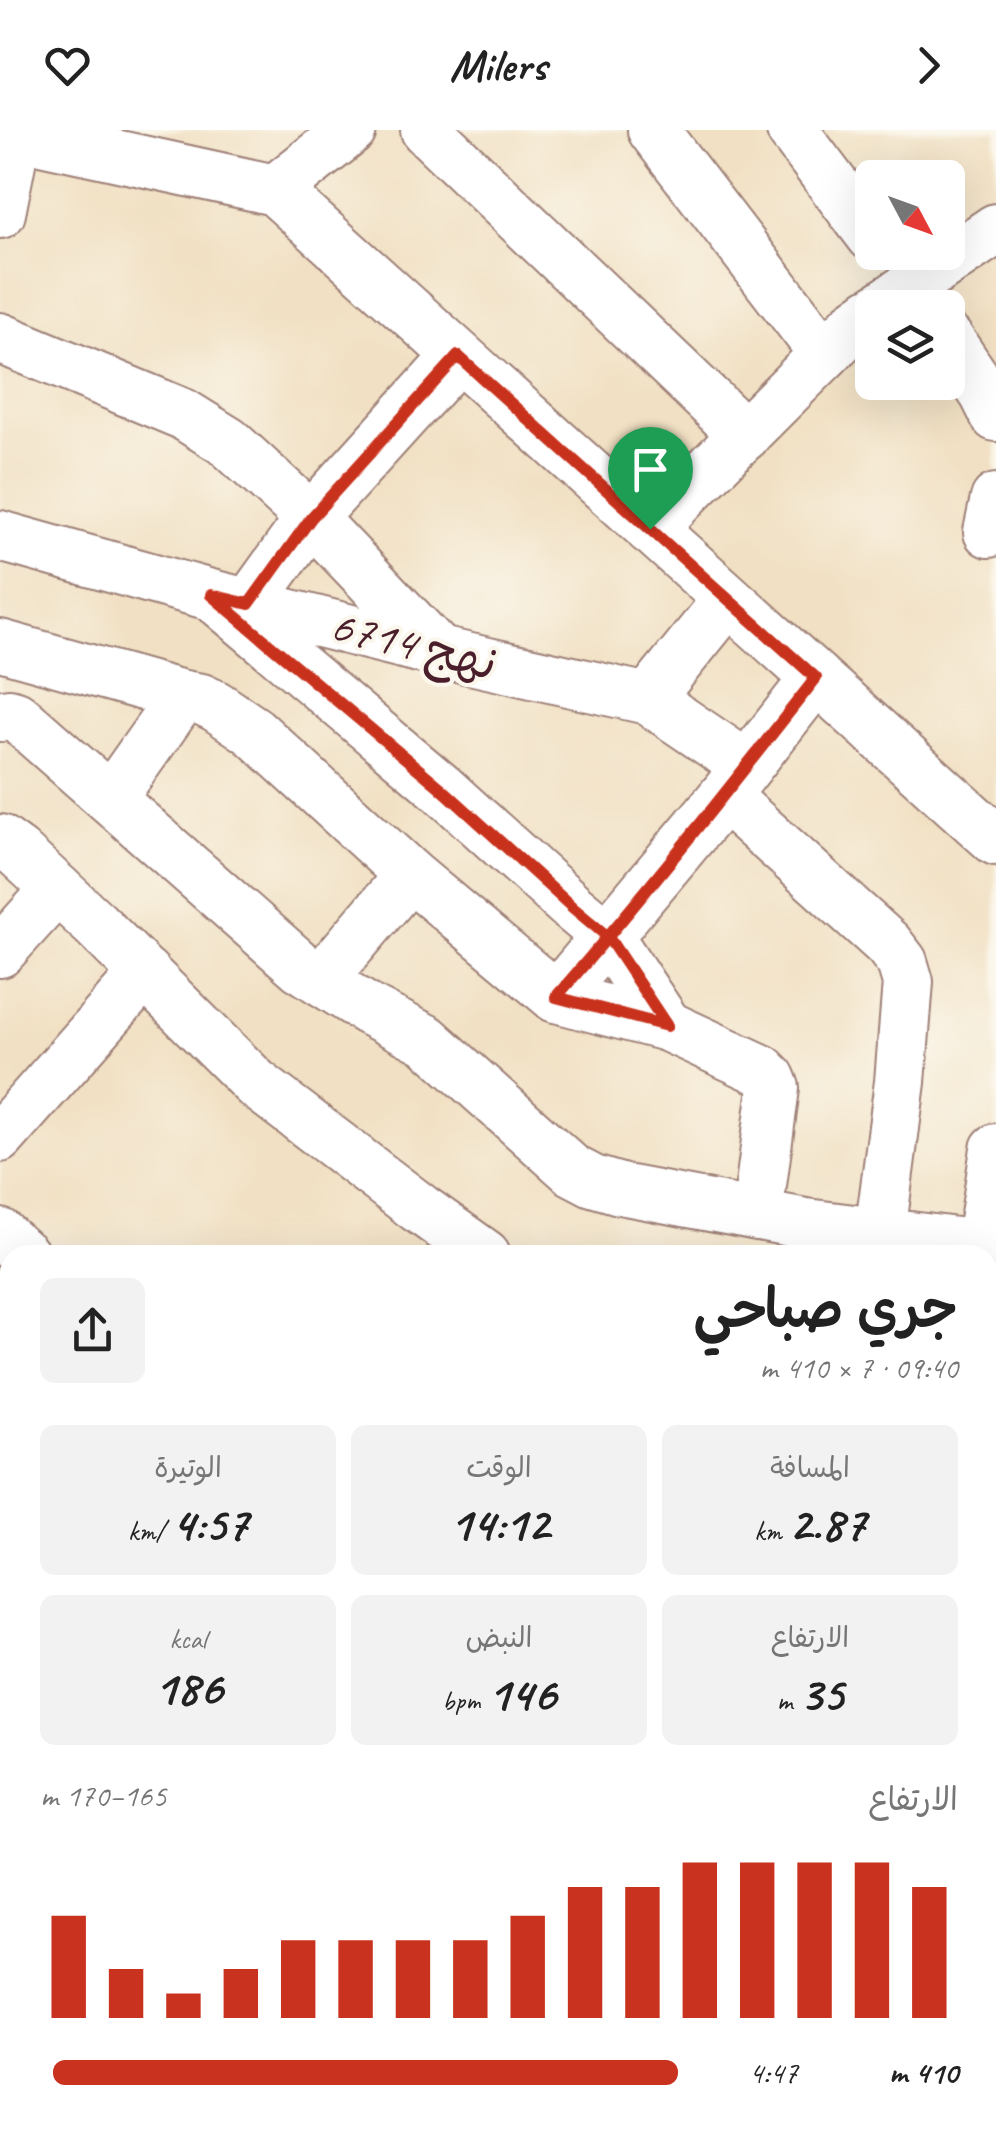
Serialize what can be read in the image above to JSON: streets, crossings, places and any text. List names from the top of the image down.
{
  "streets": {
    "street": ["نهج 6714"]
  },
  "north": "bottom right",
  "page": {
    "header": "Milers",
    "heading": ["جري صباحي", "09:40 · 7 × 410 m"],
    "stats": [
      ["المسافة", "2.87 km"],
      ["الوقت", "14:12"],
      ["الوتيرة", "4:57 /km"],
      ["الارتفاع", "35 m"],
      ["النبض", "146 bpm"],
      ["kcal", "186"]
    ],
    "chart": ["الارتفاع", "165–170 m"],
    "list": [
      {
        "name": "410 m",
        "note": "4:47"
      }
    ]
  }
}
